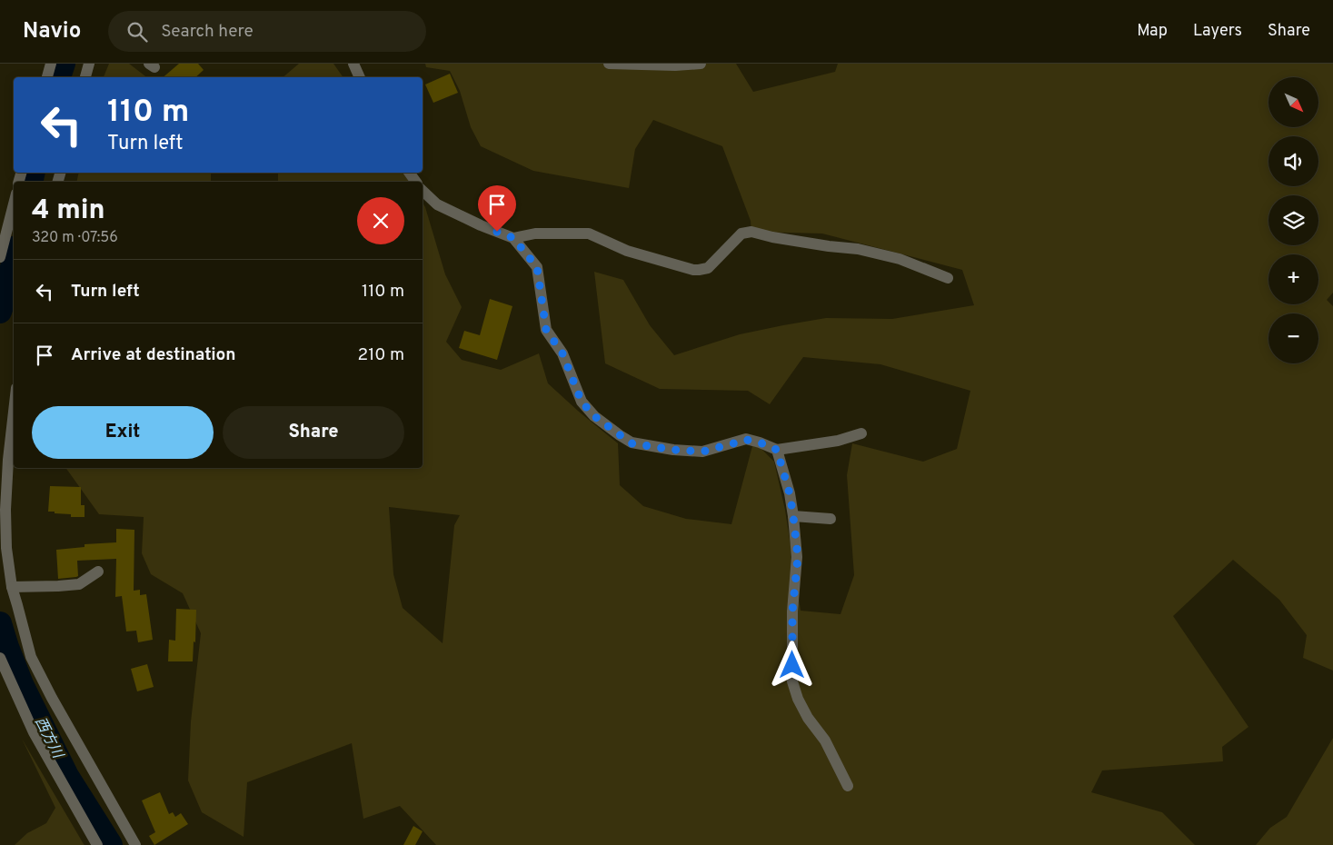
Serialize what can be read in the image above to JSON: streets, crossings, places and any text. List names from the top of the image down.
{
  "water": ["西方川"],
  "north": "bottom right",
  "page": {
    "header": "Navio",
    "search": "Search here",
    "nav": ["Map", "Layers", "Share"],
    "map_buttons": ["+", "−"],
    "turn": ["110 m", "Turn left"],
    "heading": ["4 min", "320 m · 07:56"],
    "list": [
      {
        "name": "Turn left",
        "value": "110 m"
      },
      {
        "name": "Arrive at destination",
        "value": "210 m"
      }
    ],
    "buttons": ["Exit", "Share"]
  }
}
